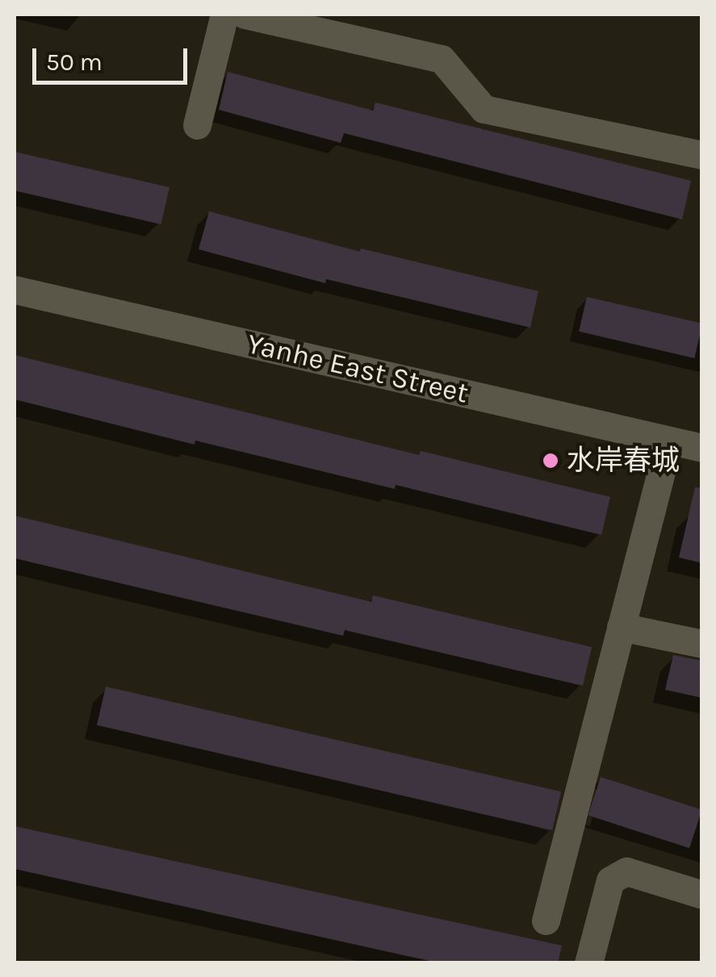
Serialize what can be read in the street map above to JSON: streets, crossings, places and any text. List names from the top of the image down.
{
  "streets": {
    "street": ["Yanhe East Street"]
  },
  "places": ["水岸春城"],
  "scale_bar": "50 m"
}
